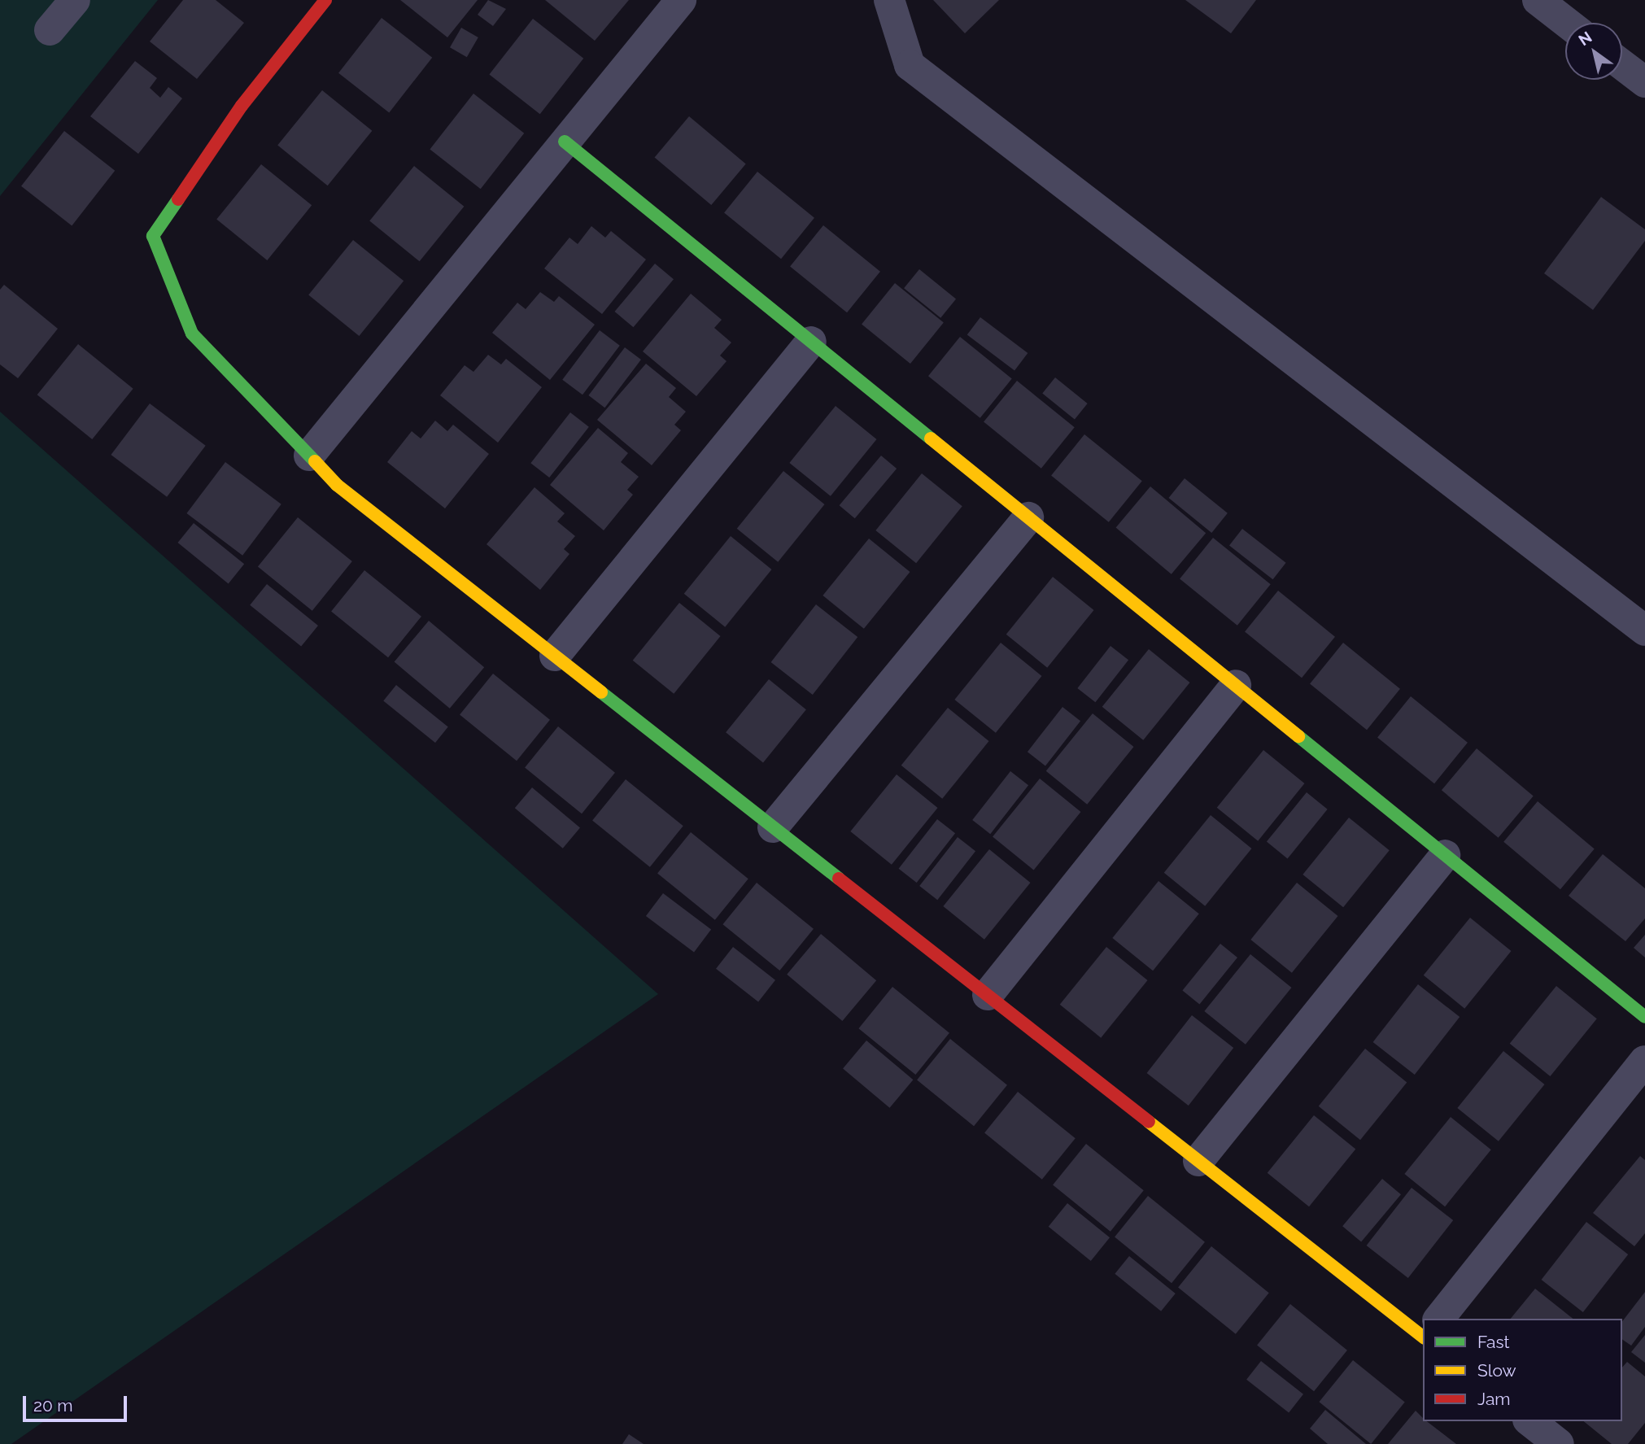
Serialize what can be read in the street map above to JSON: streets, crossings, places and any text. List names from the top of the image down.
{
  "legend": ["Fast", "Slow", "Jam"],
  "scale_bar": "20 m",
  "north": "top left"
}
